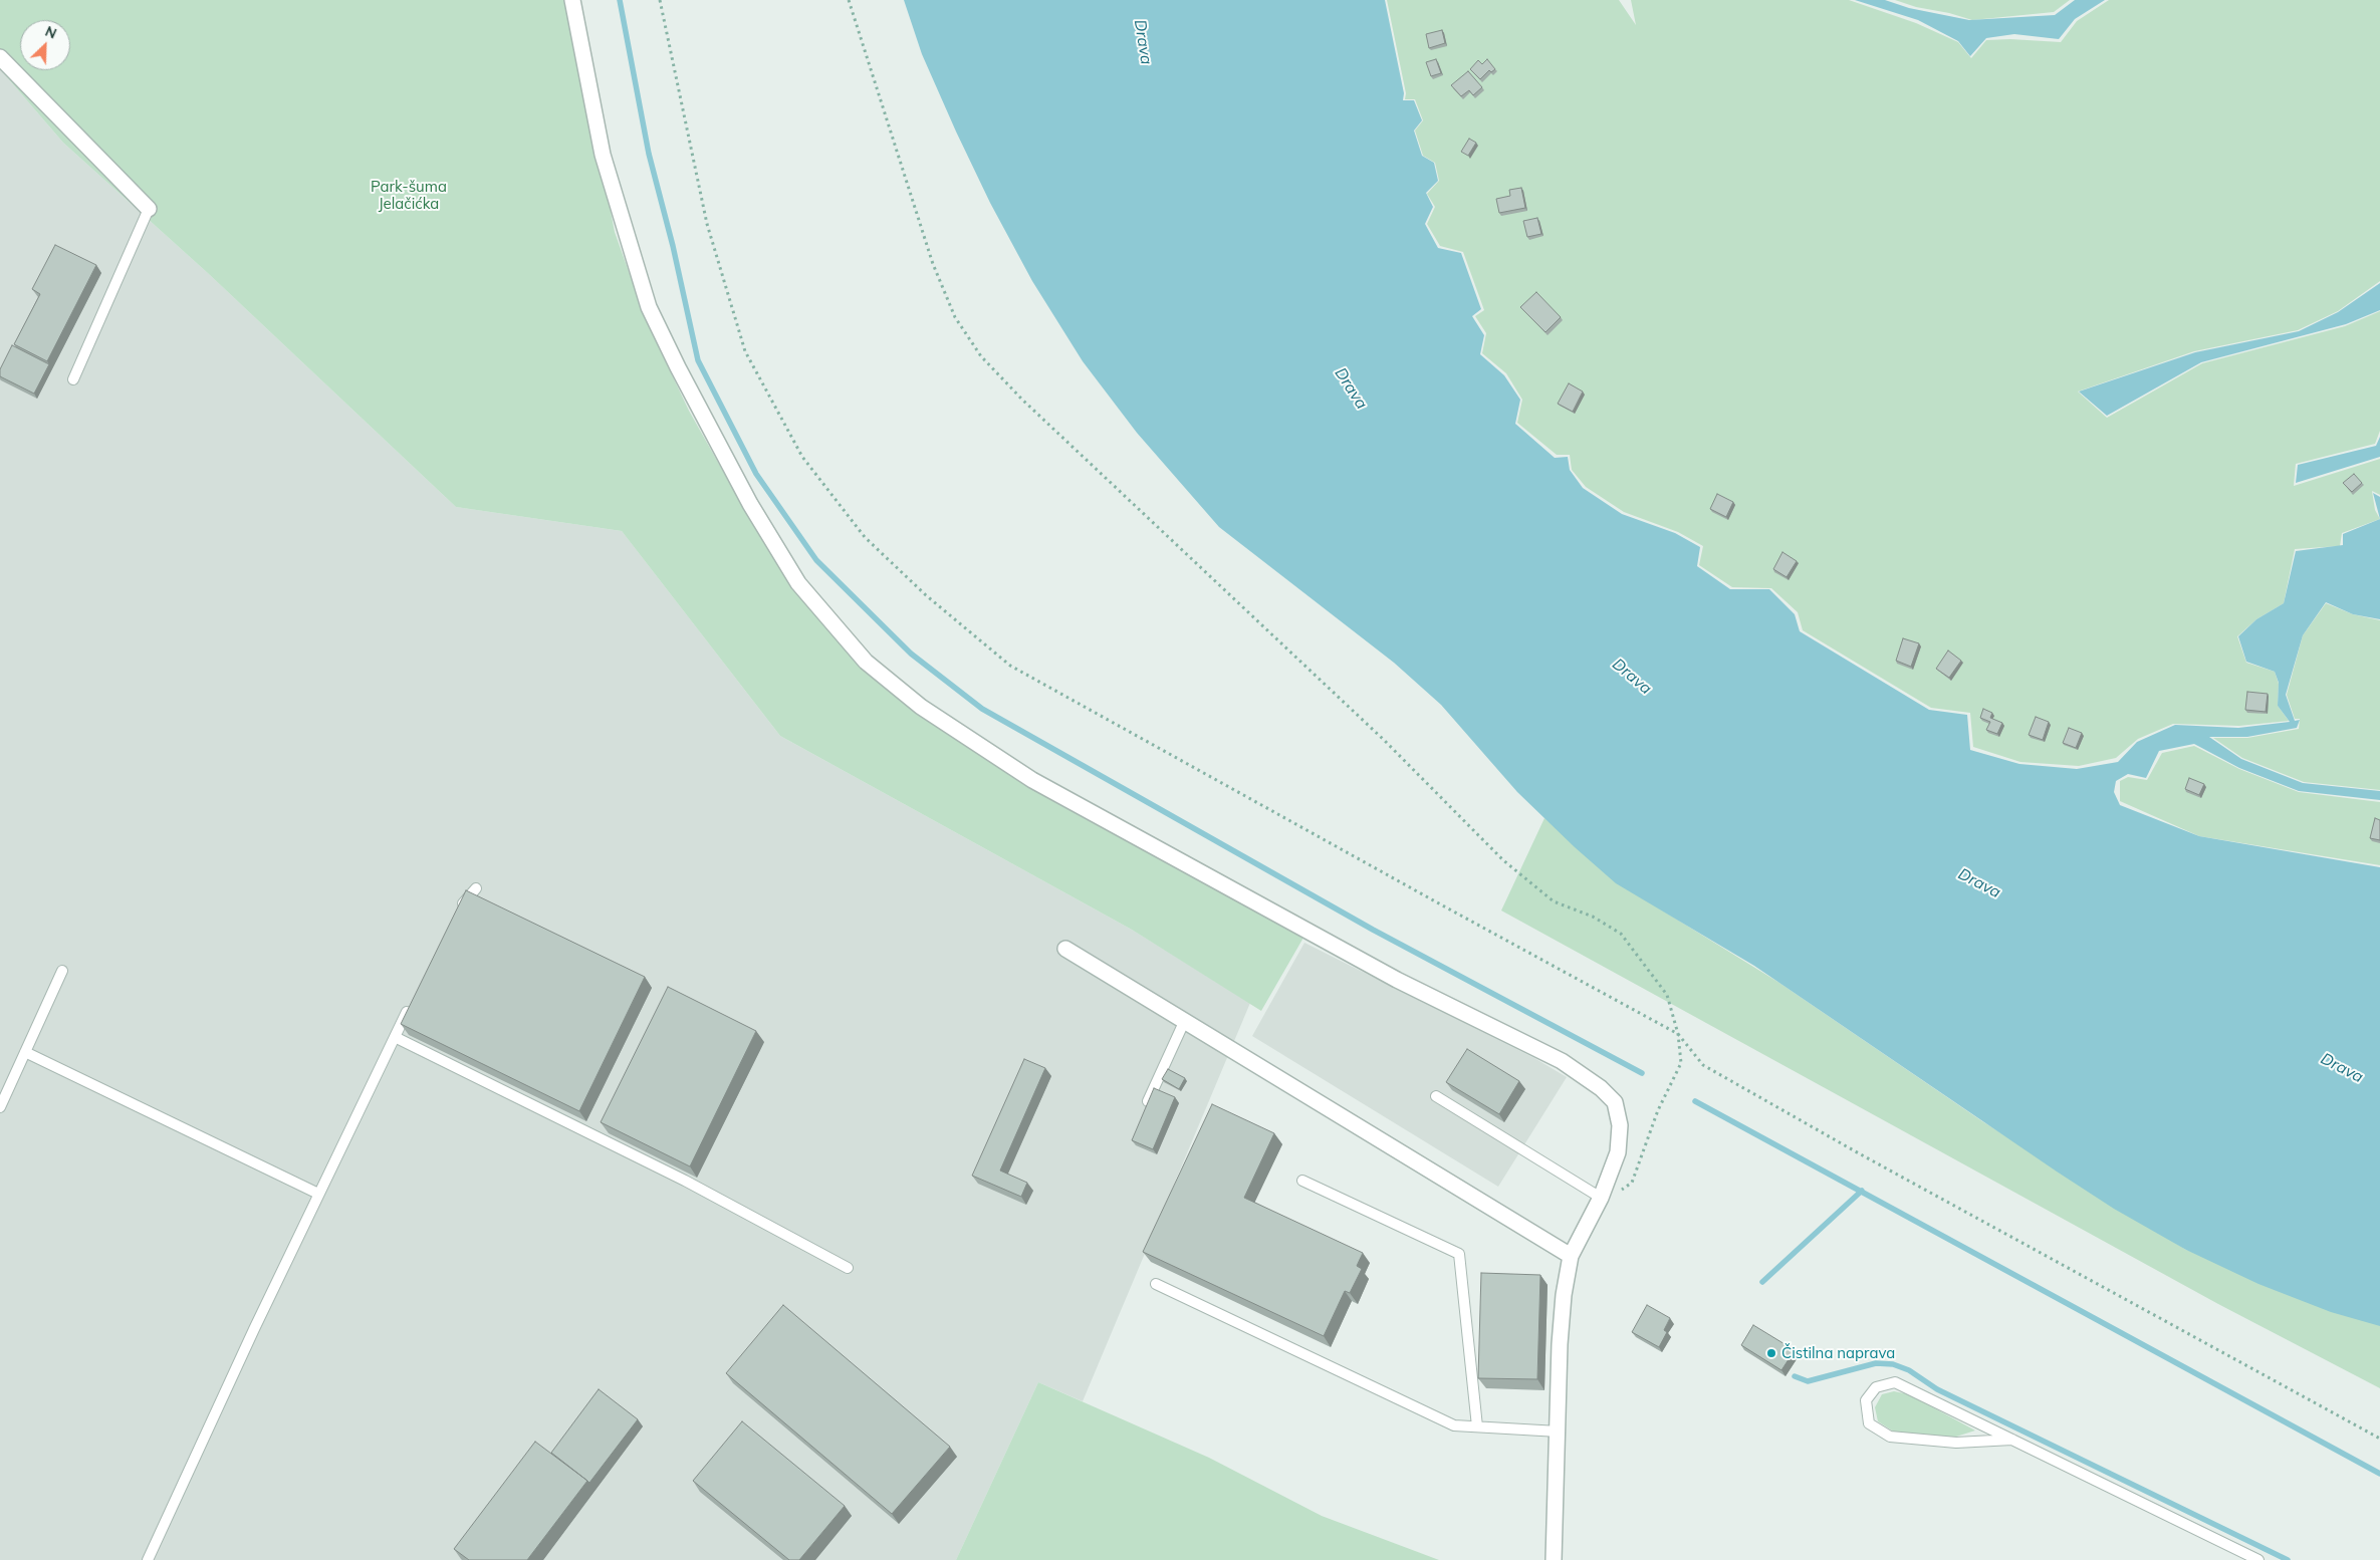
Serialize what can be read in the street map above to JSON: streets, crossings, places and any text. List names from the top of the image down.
{
  "water": ["Drava"],
  "parks": ["Park-šuma Jelačićka"],
  "places": ["Čistilna naprava"],
  "north": "top right"
}
